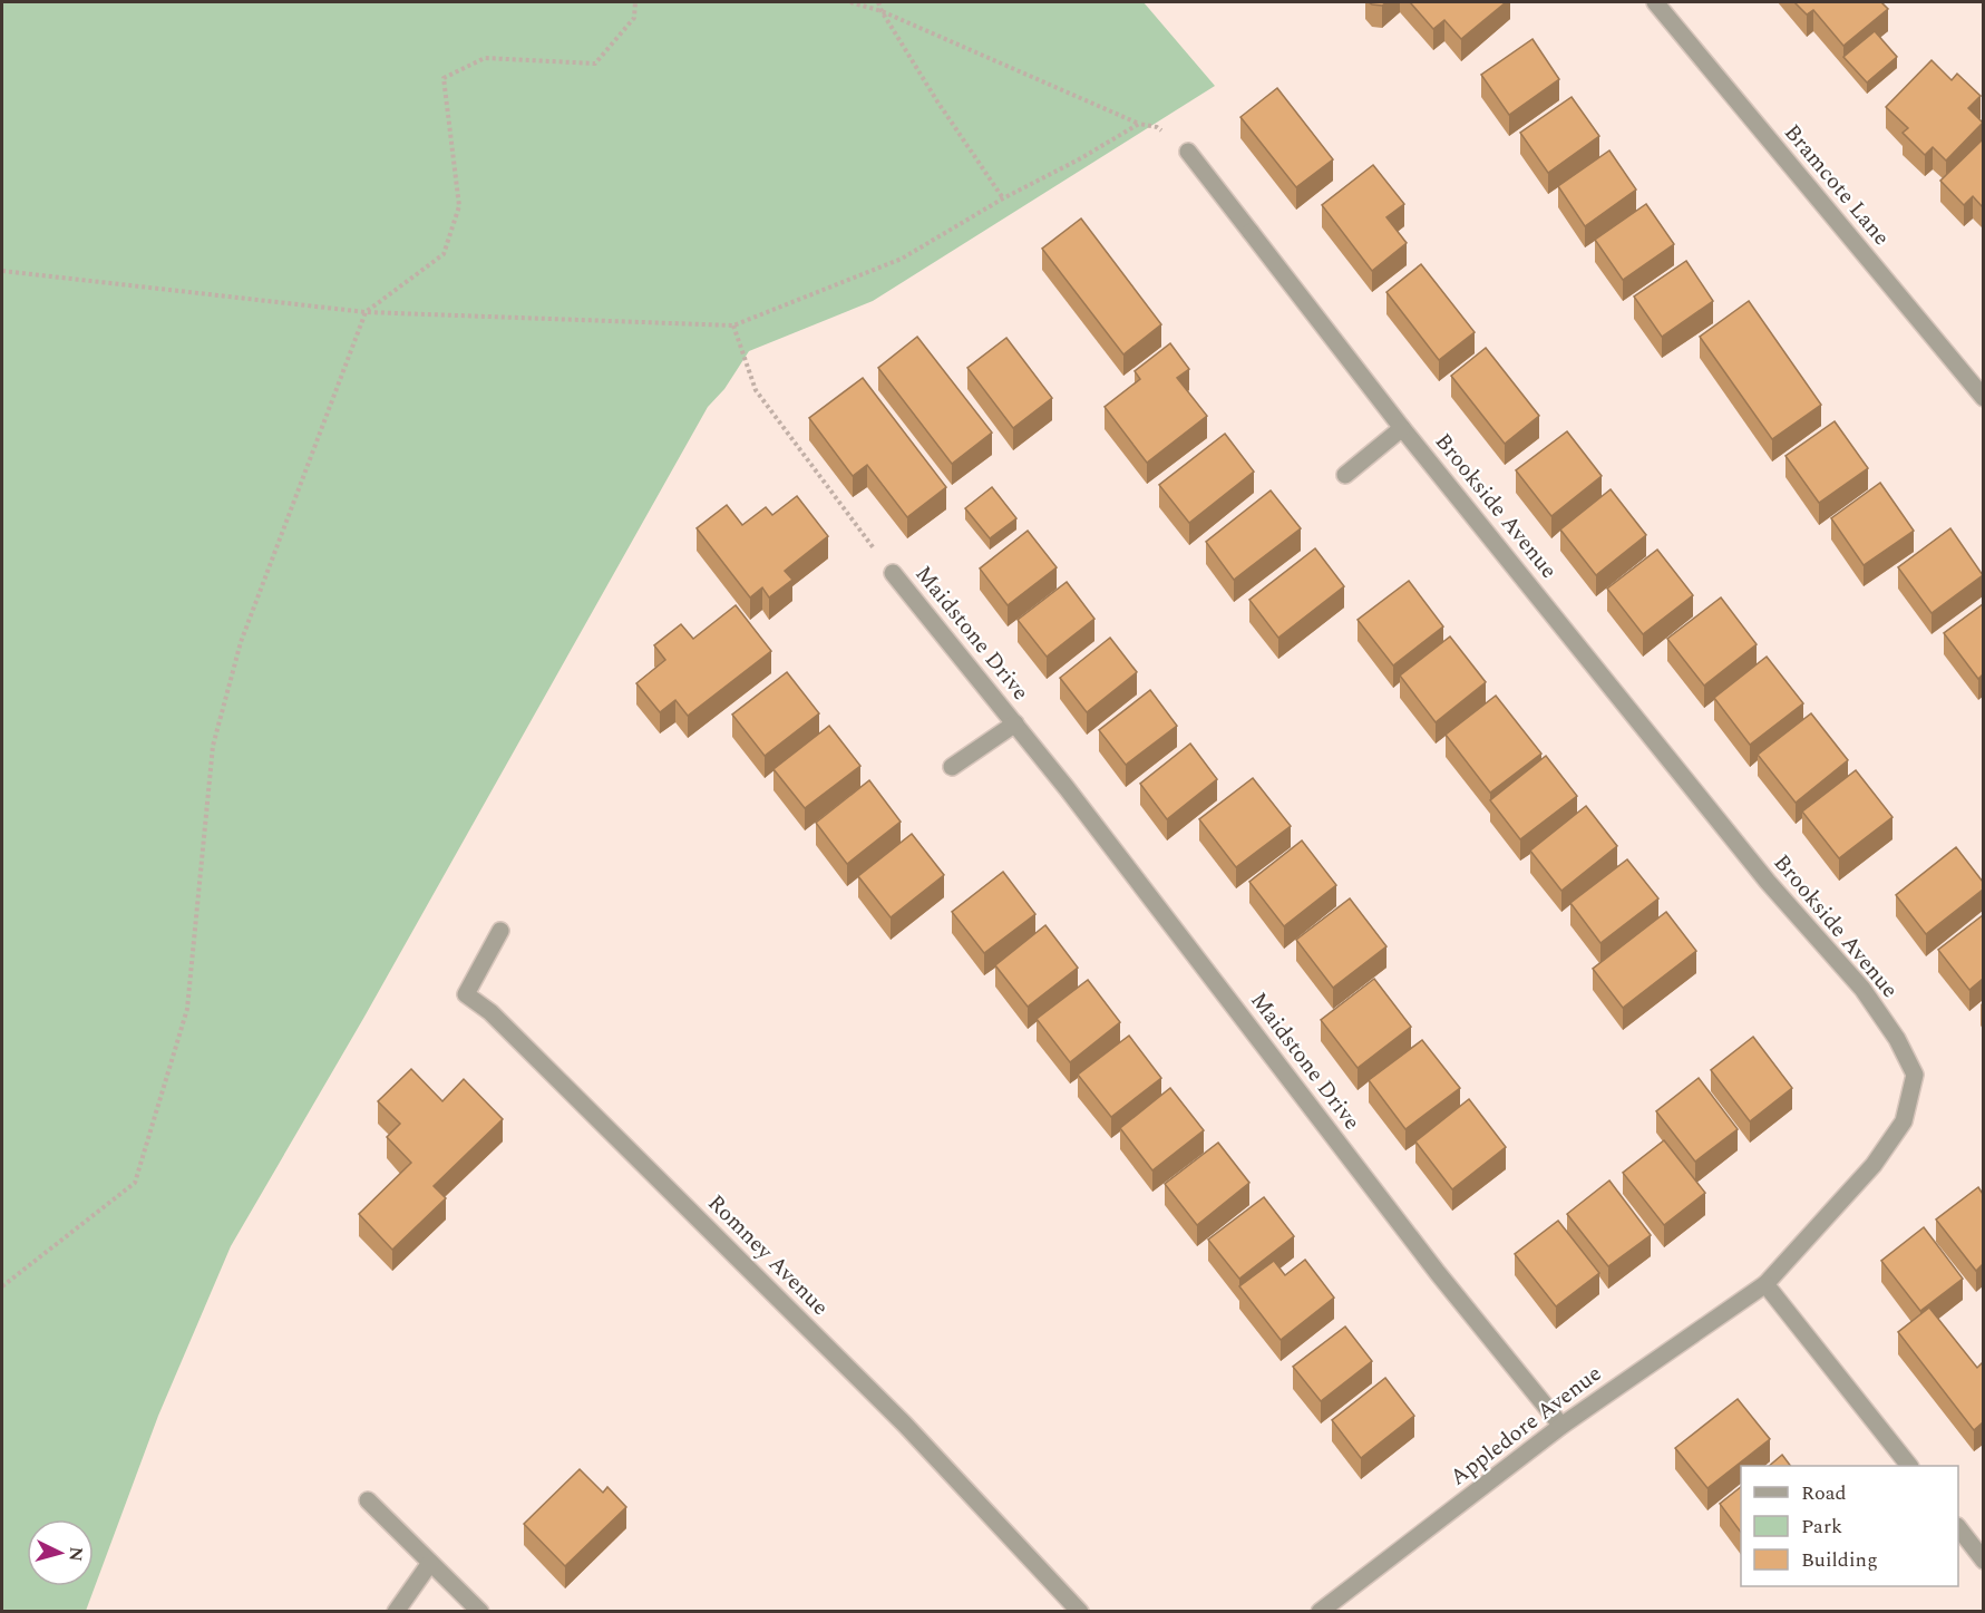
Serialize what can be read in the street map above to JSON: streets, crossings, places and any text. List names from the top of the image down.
{
  "streets": {
    "street": [
      "Bramcote Lane",
      "Brookside Avenue",
      "Maidstone Drive",
      "Romney Avenue",
      "Appledore Avenue"
    ]
  },
  "crossings": [
    ["Brookside Avenue", "Appledore Avenue"],
    ["Maidstone Drive", "Appledore Avenue"]
  ],
  "legend": ["Road", "Park", "Building"],
  "north": "right"
}
